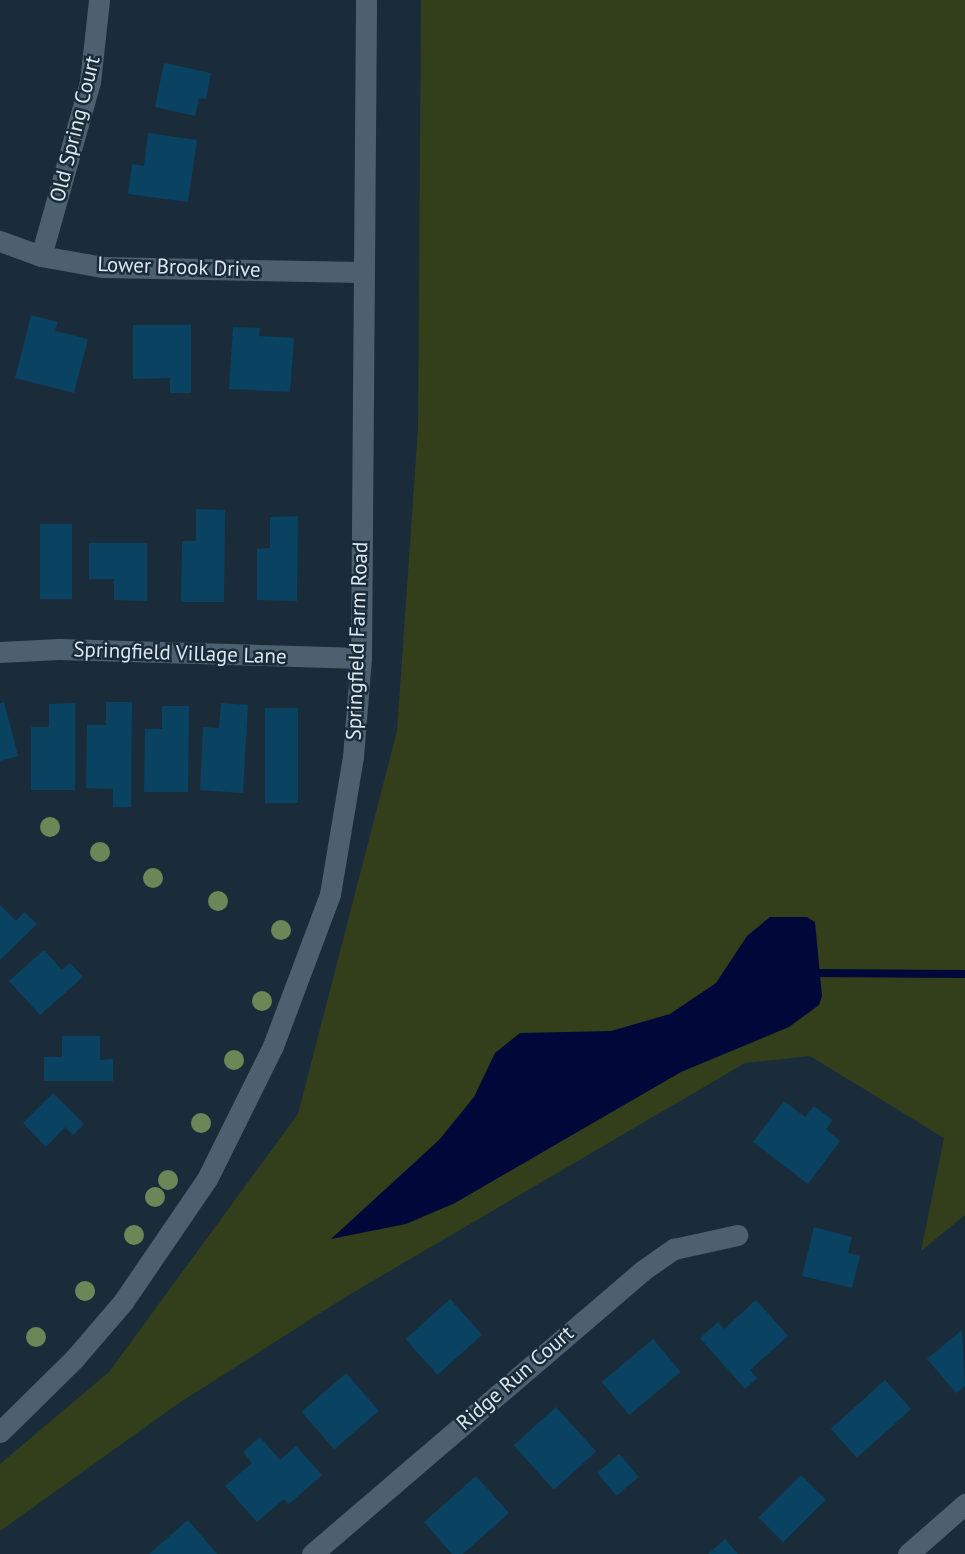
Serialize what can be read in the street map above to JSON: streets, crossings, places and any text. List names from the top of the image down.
{
  "streets": {
    "street": [
      "Old Spring Court",
      "Lower Brook Drive",
      "Springfield Farm Road",
      "Springfield Village Lane",
      "Ridge Run Court"
    ]
  },
  "crossings": [
    ["Old Spring Court", "Lower Brook Drive"],
    ["Lower Brook Drive", "Springfield Farm Road"],
    ["Springfield Farm Road", "Springfield Village Lane"]
  ]
}
